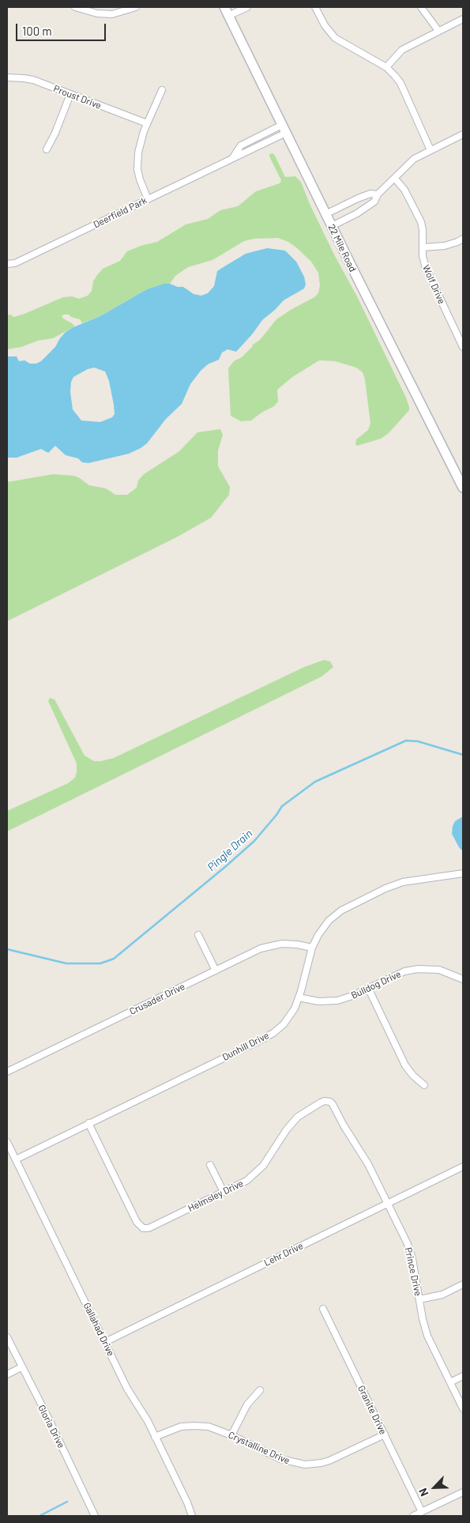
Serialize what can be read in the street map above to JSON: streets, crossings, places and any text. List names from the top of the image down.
{
  "streets": {
    "street": [
      "Proust Drive",
      "Deerfield Park",
      "22 Mile Road",
      "Wolf Drive",
      "Bulldog Drive",
      "Crusader Drive",
      "Dunhill Drive",
      "Helmsley Drive",
      "Lehr Drive",
      "Prince Drive",
      "Gallahad Drive",
      "Granite Drive",
      "Gloria Drive",
      "Crystalline Drive"
    ]
  },
  "crossings": [
    ["Deerfield Park", "22 Mile Road"],
    ["Bulldog Drive", "Dunhill Drive"],
    ["Crusader Drive", "Dunhill Drive"],
    ["Dunhill Drive", "Helmsley Drive"],
    ["Dunhill Drive", "Gallahad Drive"],
    ["Helmsley Drive", "Prince Drive"],
    ["Lehr Drive", "Prince Drive"],
    ["Lehr Drive", "Gallahad Drive"],
    ["Gallahad Drive", "Crystalline Drive"],
    ["Granite Drive", "Crystalline Drive"]
  ],
  "water": ["Pingle Drain"],
  "scale_bar": "100 m",
  "north": "bottom left"
}
